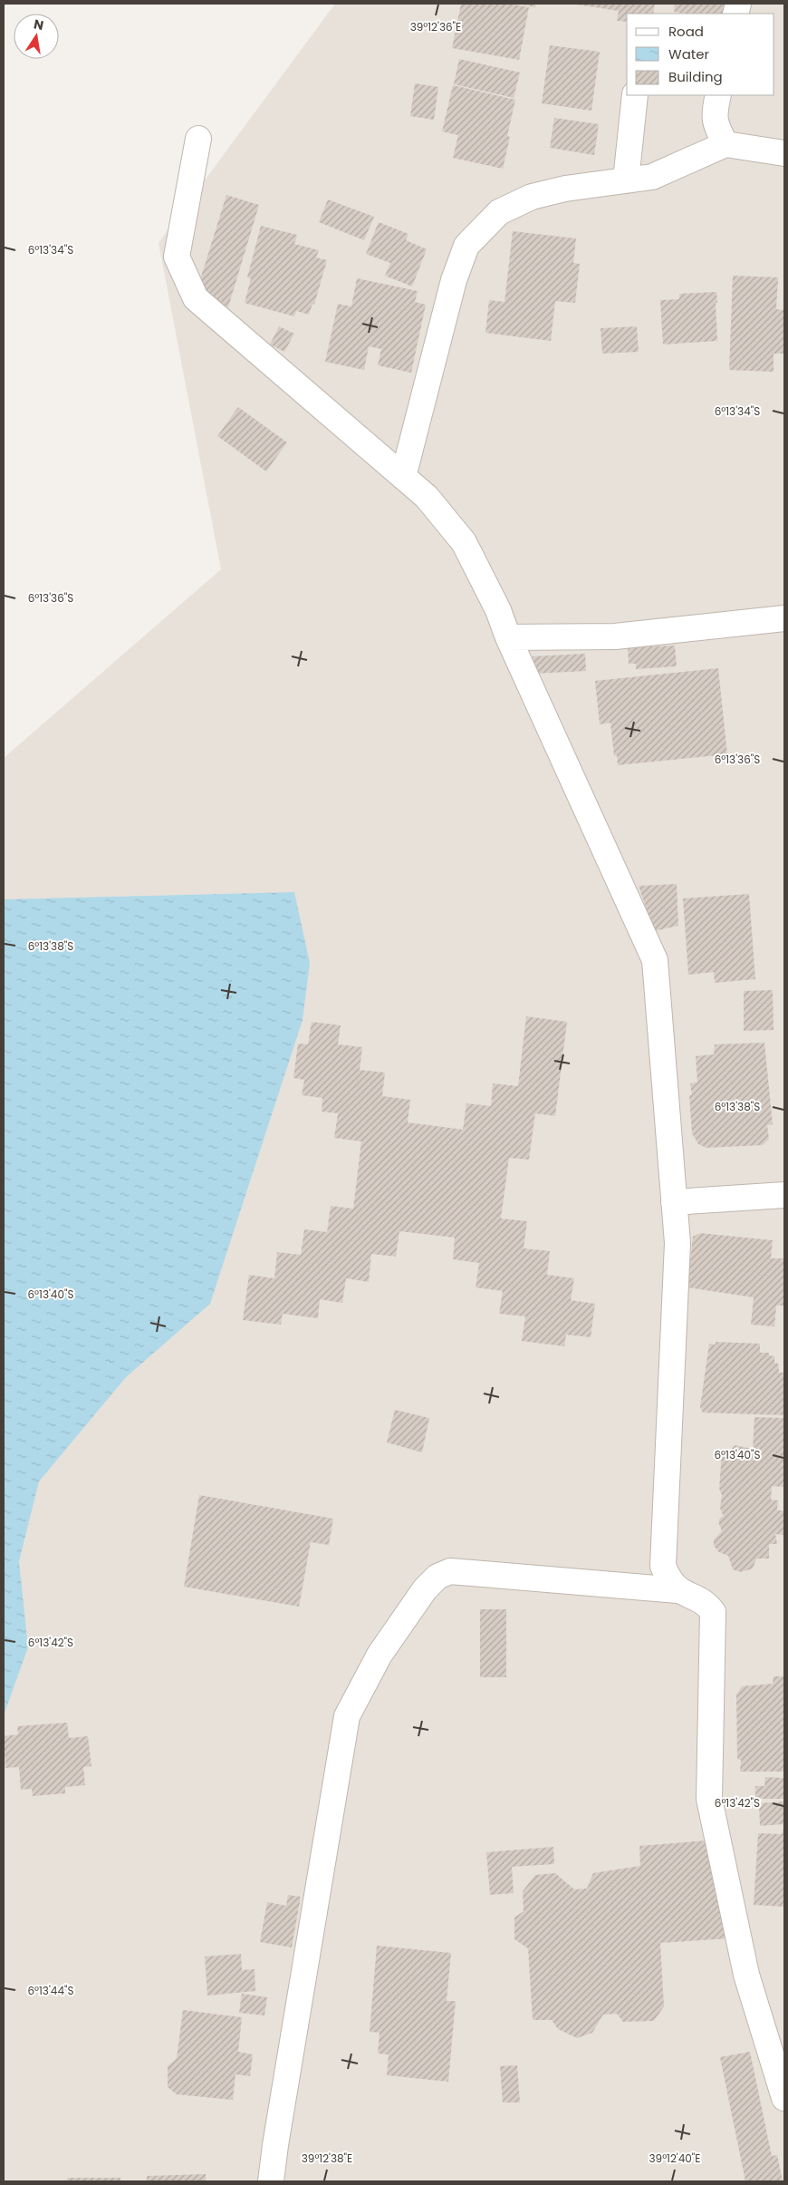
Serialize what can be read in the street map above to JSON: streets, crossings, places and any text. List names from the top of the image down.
{
  "legend": ["Road", "Water", "Building"],
  "north": "top",
  "coordinates": [
    "39°12'36\"E",
    "6°13'34\"S",
    "6°13'36\"S",
    "6°13'38\"S",
    "6°13'40\"S",
    "6°13'42\"S",
    "6°13'44\"S",
    "39°12'38\"E",
    "39°12'40\"E"
  ]
}
